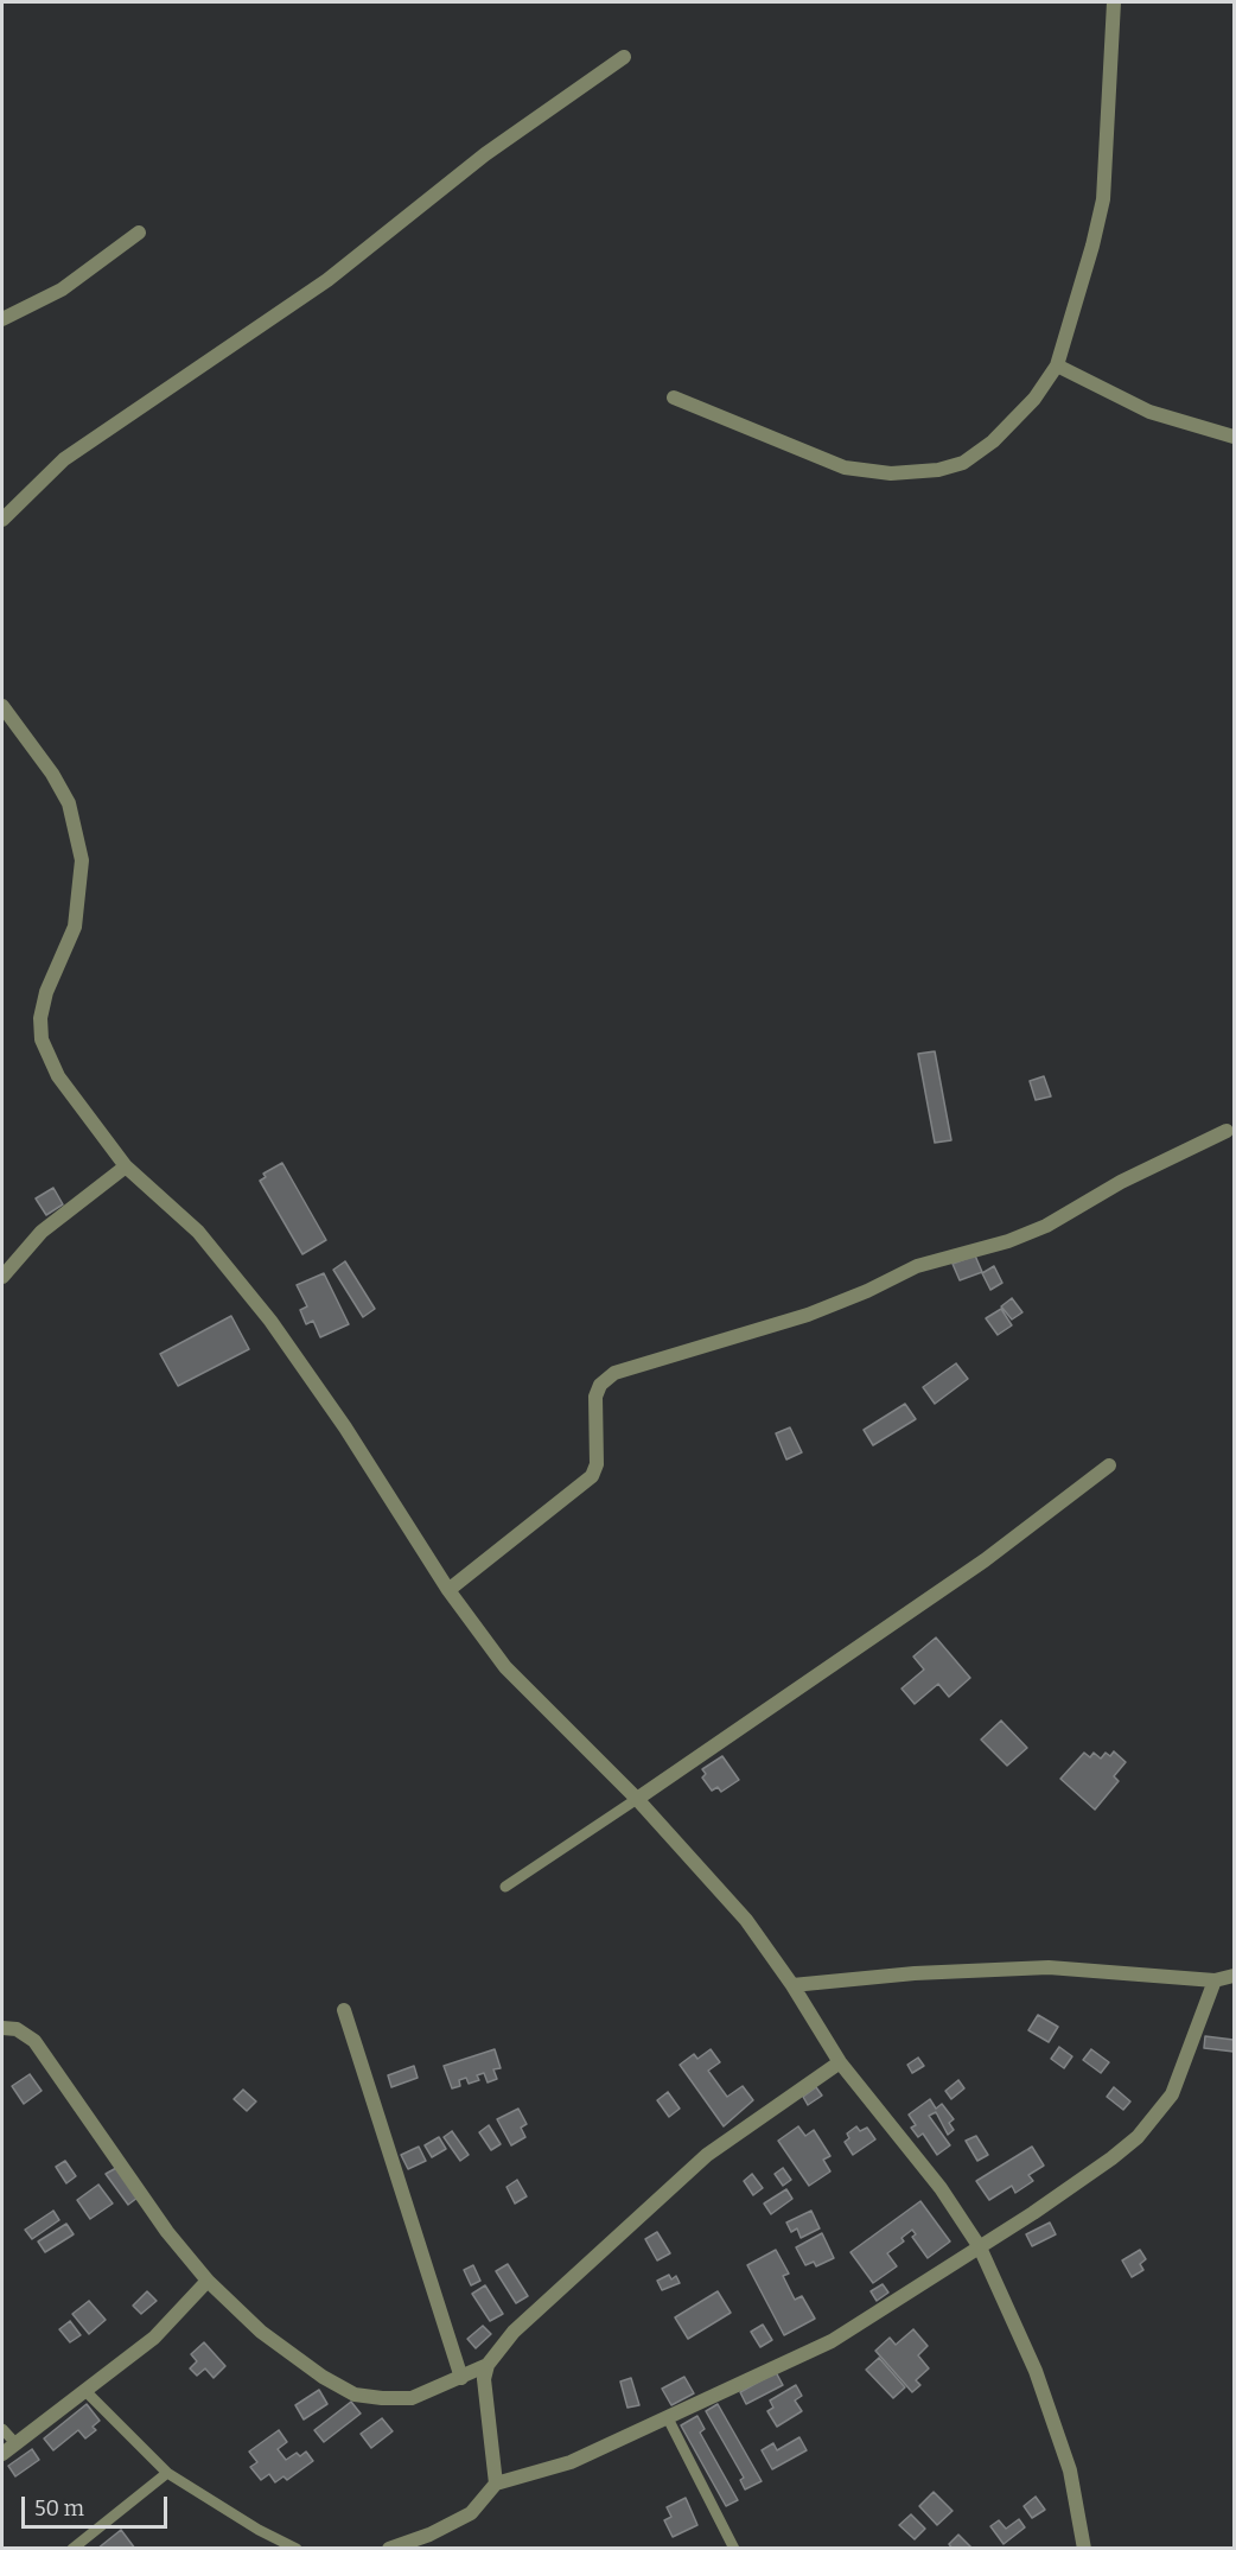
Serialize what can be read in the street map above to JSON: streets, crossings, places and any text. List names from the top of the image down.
{
  "scale_bar": "50 m"
}
